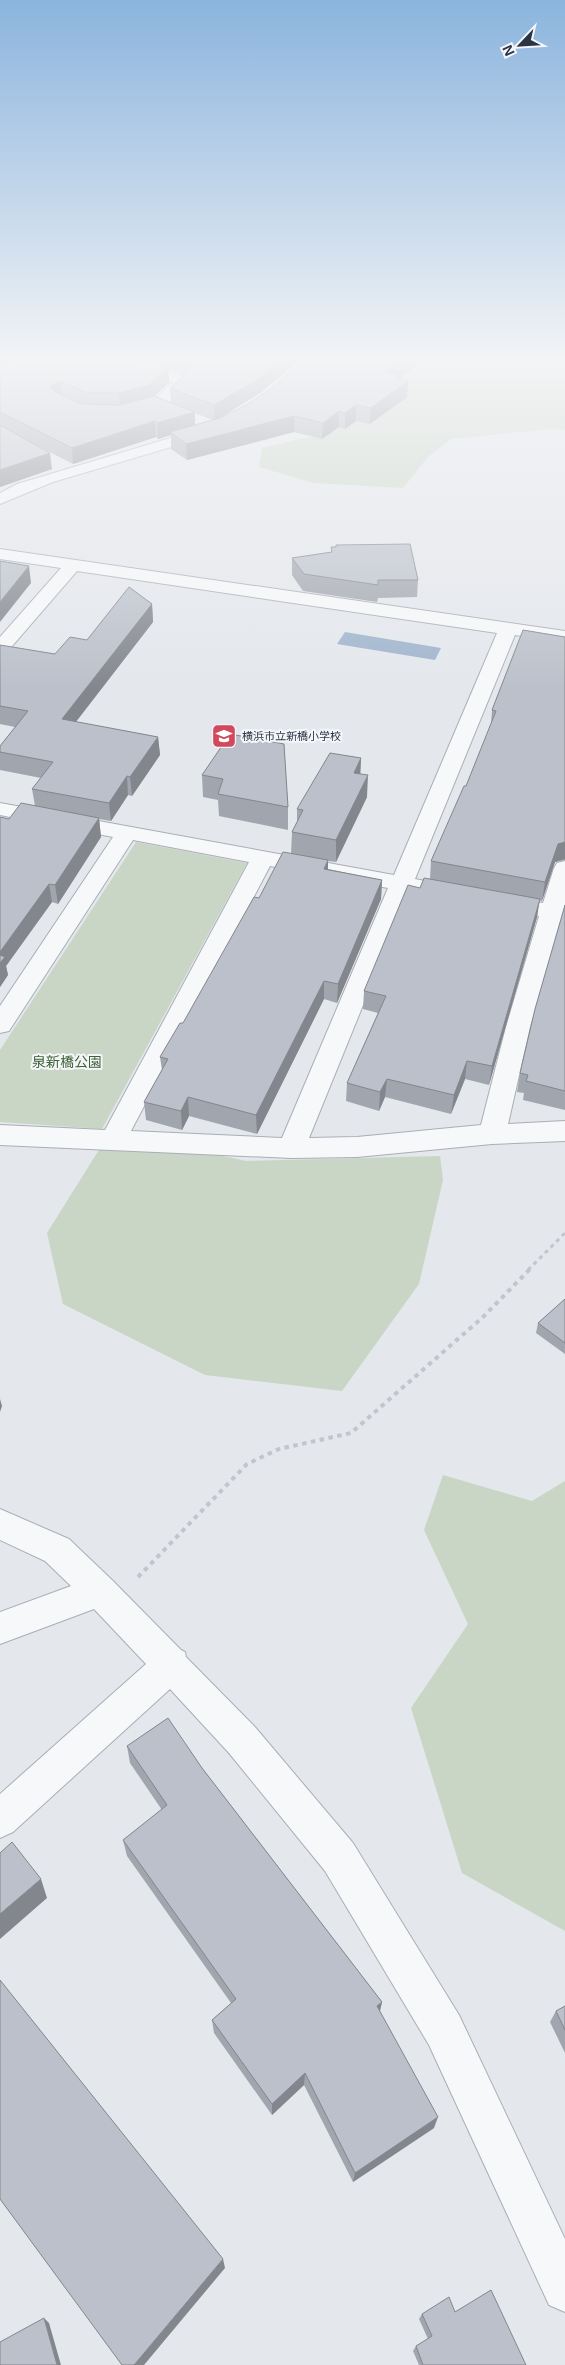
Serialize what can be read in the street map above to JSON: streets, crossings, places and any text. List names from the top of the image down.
{
  "parks": ["泉新橋公園"],
  "places": {
    "school or university": ["横浜市立新橋小学校"]
  },
  "north": "bottom left"
}
